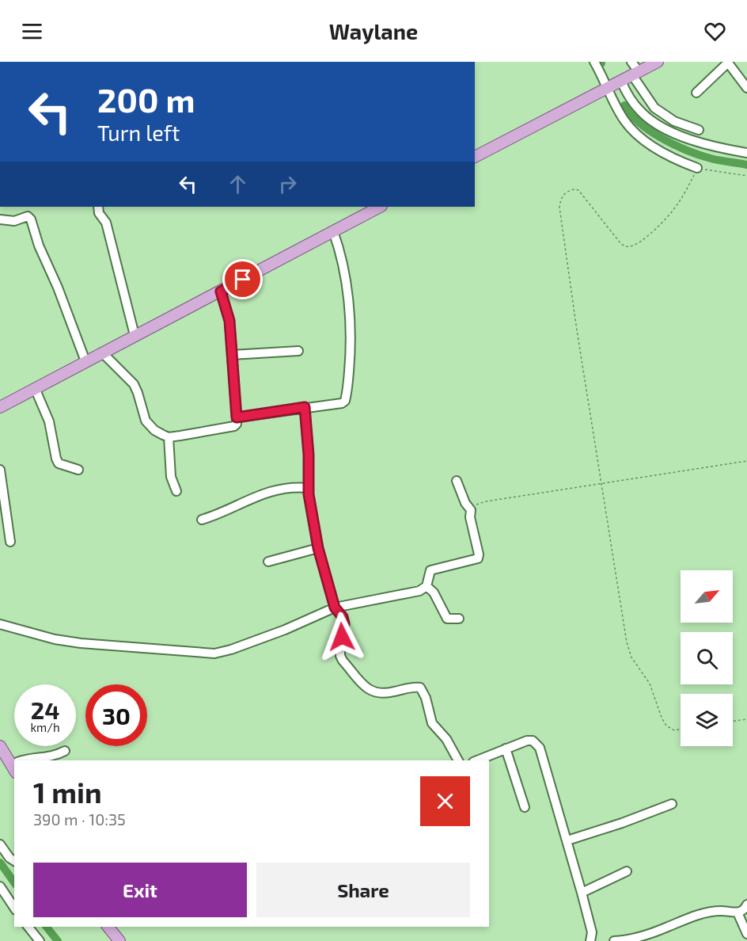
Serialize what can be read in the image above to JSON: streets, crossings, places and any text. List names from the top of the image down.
{
  "north": "top right",
  "page": {
    "header": "Waylane",
    "turn": ["200 m", "Turn left"],
    "speed": "24 km/h",
    "limit": "30",
    "heading": ["1 min", "390 m · 10:35"],
    "buttons": ["Exit", "Share"]
  }
}
